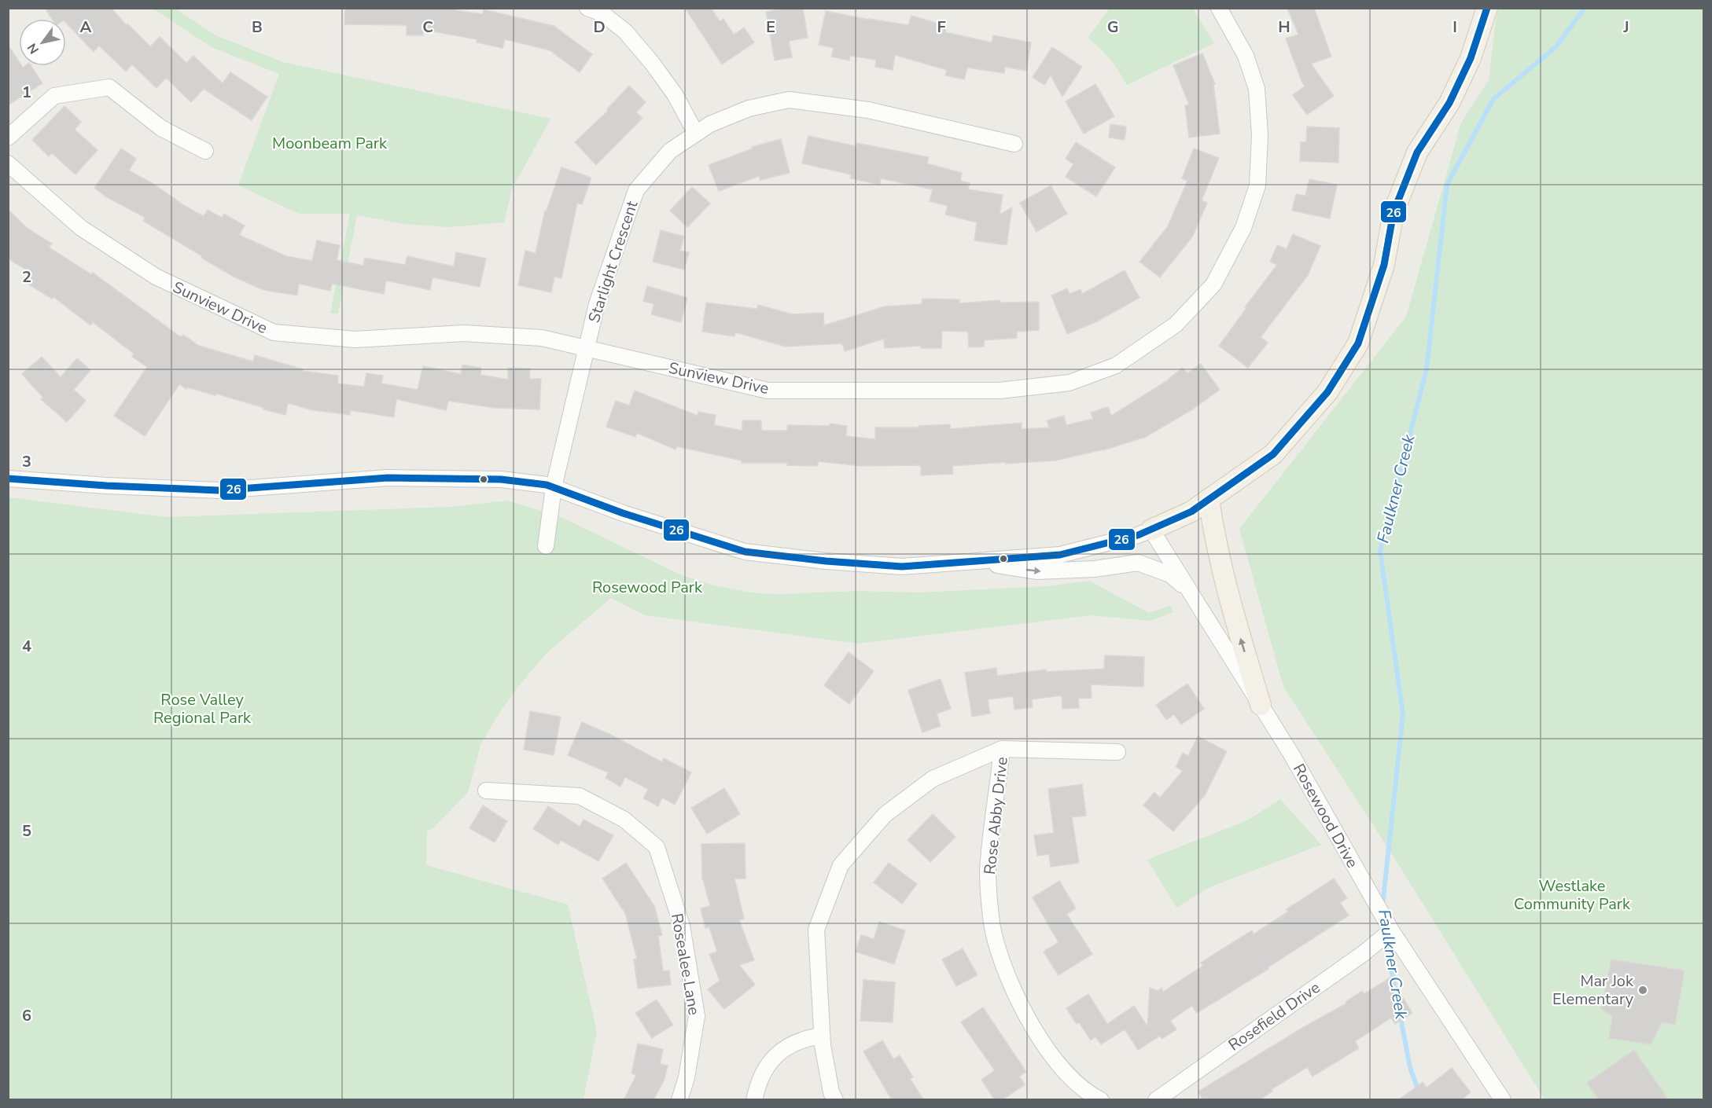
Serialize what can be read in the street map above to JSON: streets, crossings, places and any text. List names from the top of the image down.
{
  "streets": {
    "street": [
      "Starlight Crescent",
      "Sunview Drive",
      "Rose Abby Drive",
      "Rosewood Drive",
      "Rosealee Lane",
      "Rosefield Drive"
    ]
  },
  "crossings": [
    ["Starlight Crescent", "Sunview Drive"],
    ["Rosewood Drive", "Rosefield Drive"]
  ],
  "water": ["Faulkner Creek"],
  "parks": [
    "Moonbeam Park",
    "Rosewood Park",
    "Rose Valley Regional Park",
    "Westlake Community Park"
  ],
  "places": ["Mar Jok Elementary"],
  "lines": ["transit line 26"],
  "north": "bottom left",
  "grid": {
    "columns": [
      "A",
      "B",
      "C",
      "D",
      "E",
      "F",
      "G",
      "H",
      "I",
      "J"
    ],
    "rows": [
      "1",
      "2",
      "3",
      "4",
      "5",
      "6"
    ]
  }
}
